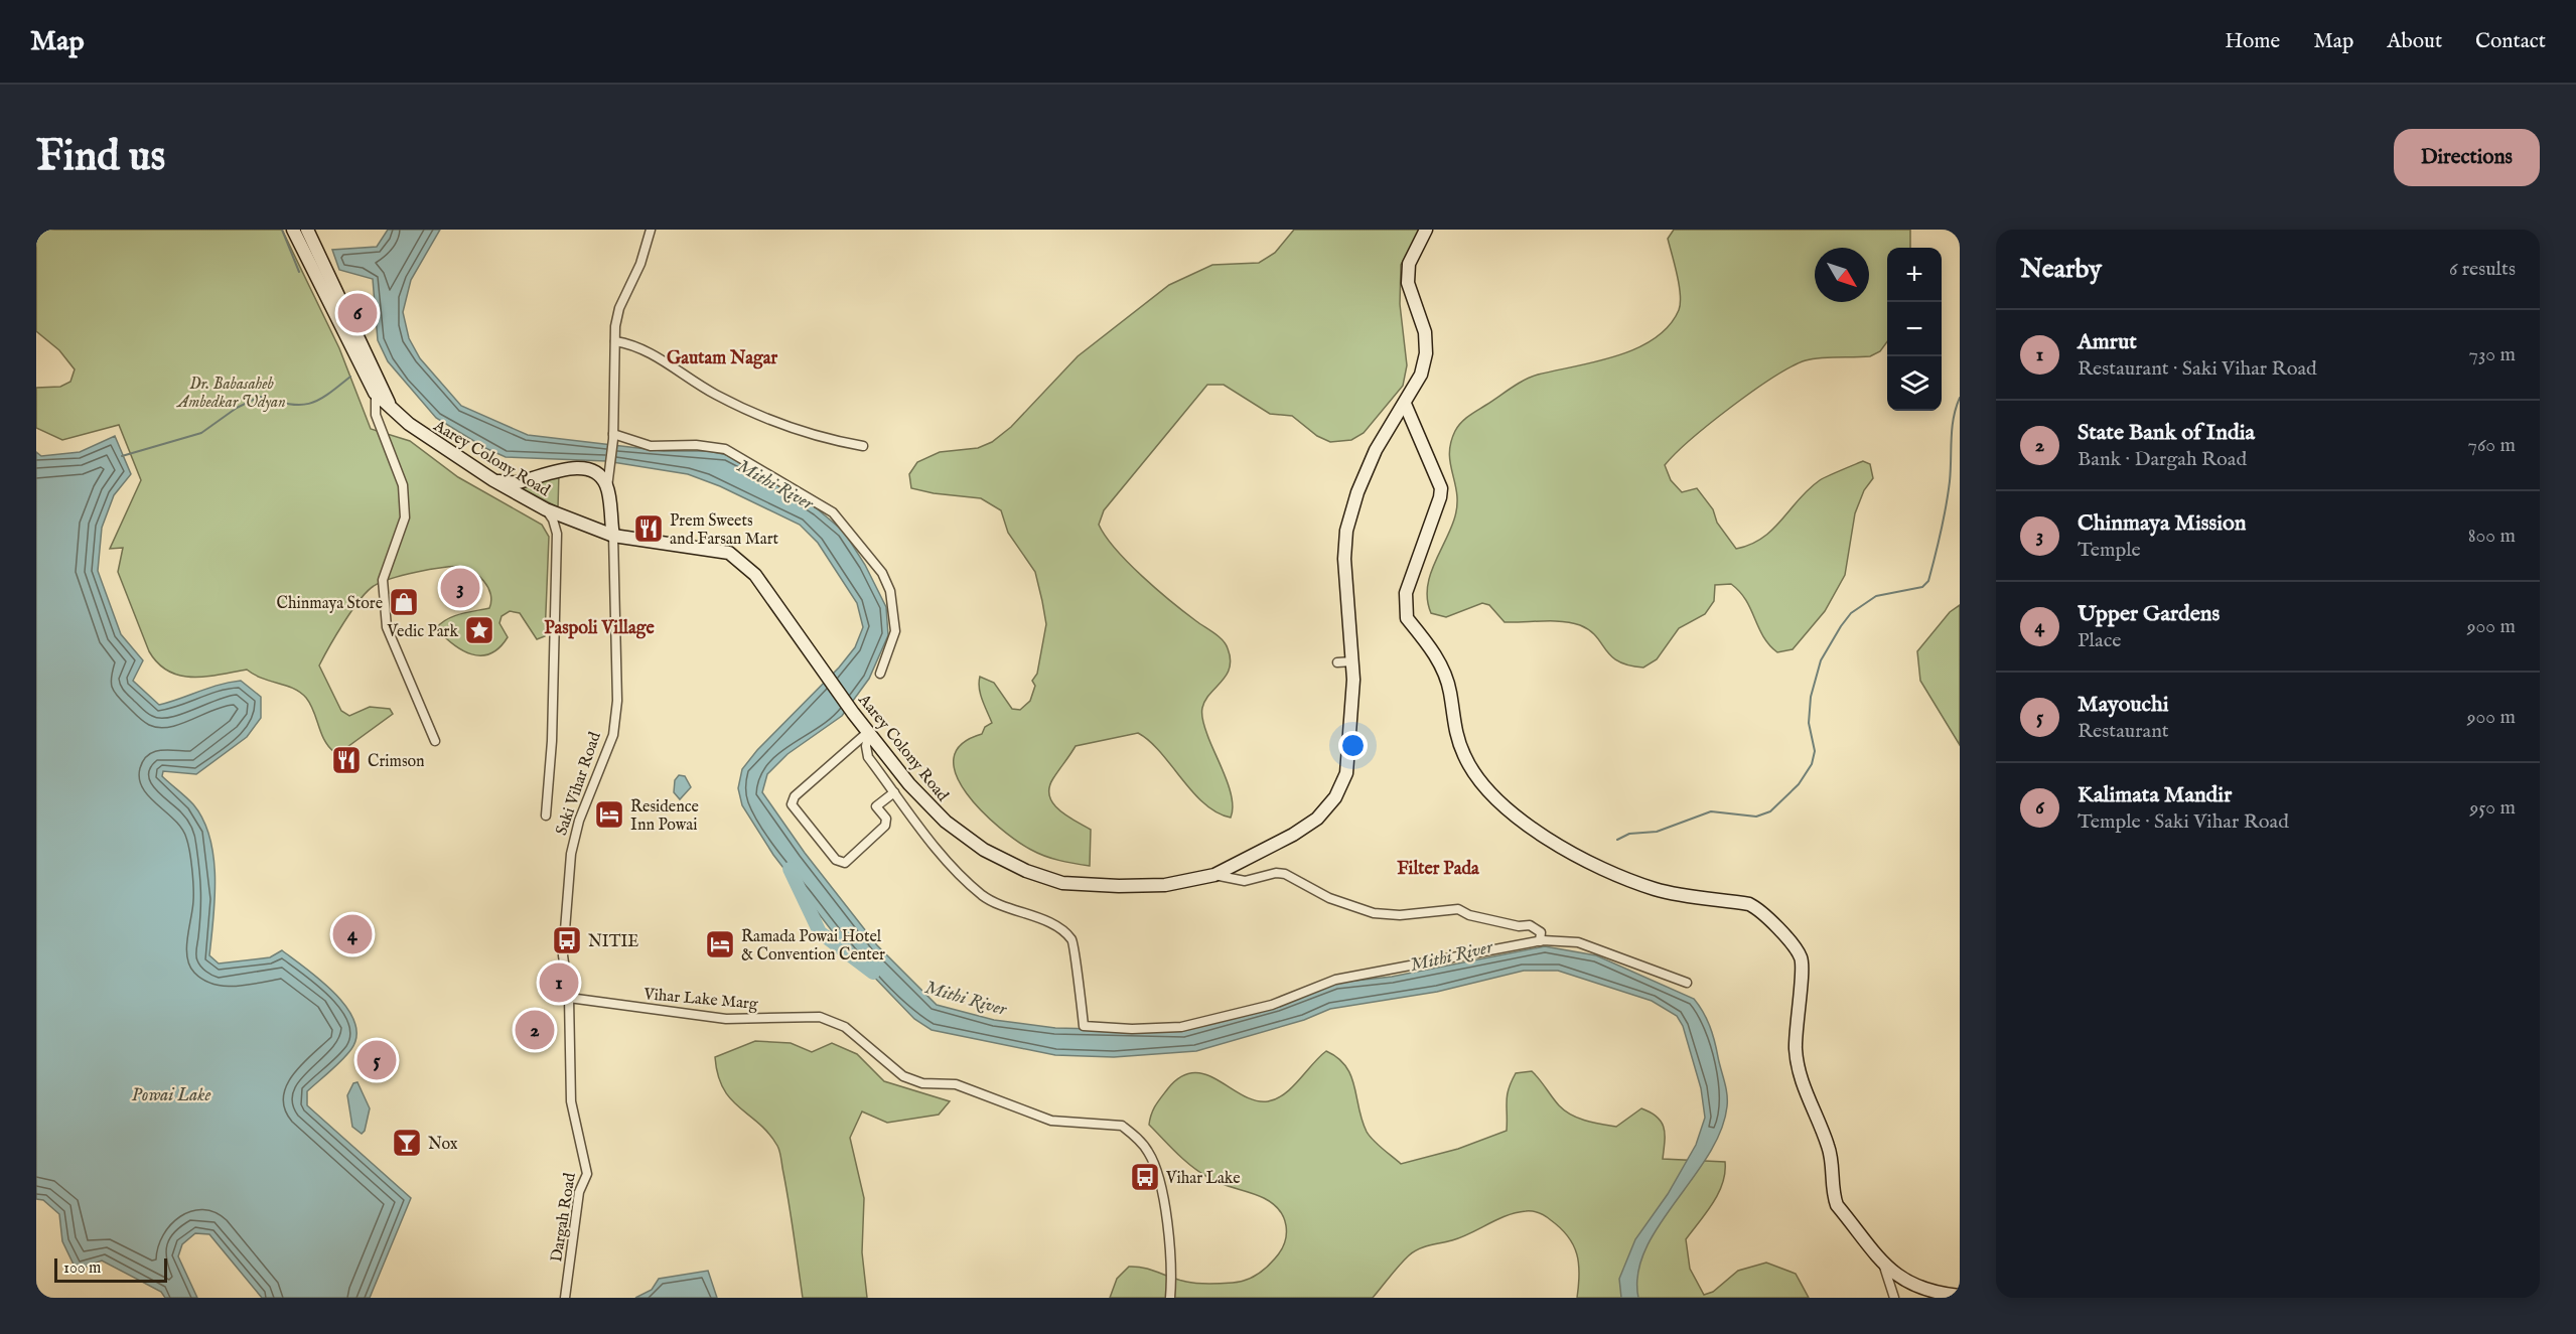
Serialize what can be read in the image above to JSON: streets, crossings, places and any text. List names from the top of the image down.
{
  "streets": {
    "main road": ["Aarey Colony Road", "Saki Vihar Road"],
    "street": ["Vihar Lake Marg", "Dargah Road"]
  },
  "crossings": [
    ["Aarey Colony Road", "Saki Vihar Road"],
    ["Saki Vihar Road", "Vihar Lake Marg"],
    ["Saki Vihar Road", "Dargah Road"],
    ["Vihar Lake Marg", "Dargah Road"]
  ],
  "districts": ["Gautam Nagar", "Paspoli Village", "Filter Pada"],
  "water": ["Mithi River", "Powai Lake"],
  "parks": ["Dr. Babasaheb Ambedkar Udyan"],
  "places": {
    "restaurant": ["Prem Sweets and Farsan Mart", "Crimson"],
    "shop": ["Chinmaya Store"],
    "place": ["Vedic Park"],
    "hotel": ["Residence Inn Powai", "Ramada Powai Hotel & Convention Center"],
    "bus stop": ["NITIE", "Vihar Lake"],
    "bar": ["Nox"]
  },
  "scale_bar": "100 m",
  "north": "bottom right",
  "page": {
    "header": "Map",
    "nav": [
      "Home",
      "Map",
      "About",
      "Contact"
    ],
    "buttons": "Directions",
    "title": "Find us",
    "heading": ["Nearby", "6 results"],
    "map_buttons": ["+", "−"],
    "pins": [
      "6",
      "3",
      "4",
      "1",
      "2",
      "5"
    ],
    "list": [
      {
        "mark": "1",
        "name": "Amrut",
        "note": "Restaurant · Saki Vihar Road",
        "value": "730 m"
      },
      {
        "mark": "2",
        "name": "State Bank of India",
        "note": "Bank · Dargah Road",
        "value": "760 m"
      },
      {
        "mark": "3",
        "name": "Chinmaya Mission",
        "note": "Temple",
        "value": "800 m"
      },
      {
        "mark": "4",
        "name": "Upper Gardens",
        "note": "Place",
        "value": "900 m"
      },
      {
        "mark": "5",
        "name": "Mayouchi",
        "note": "Restaurant",
        "value": "900 m"
      },
      {
        "mark": "6",
        "name": "Kalimata Mandir",
        "note": "Temple · Saki Vihar Road",
        "value": "950 m"
      }
    ],
    "scale": "100 m"
  }
}
